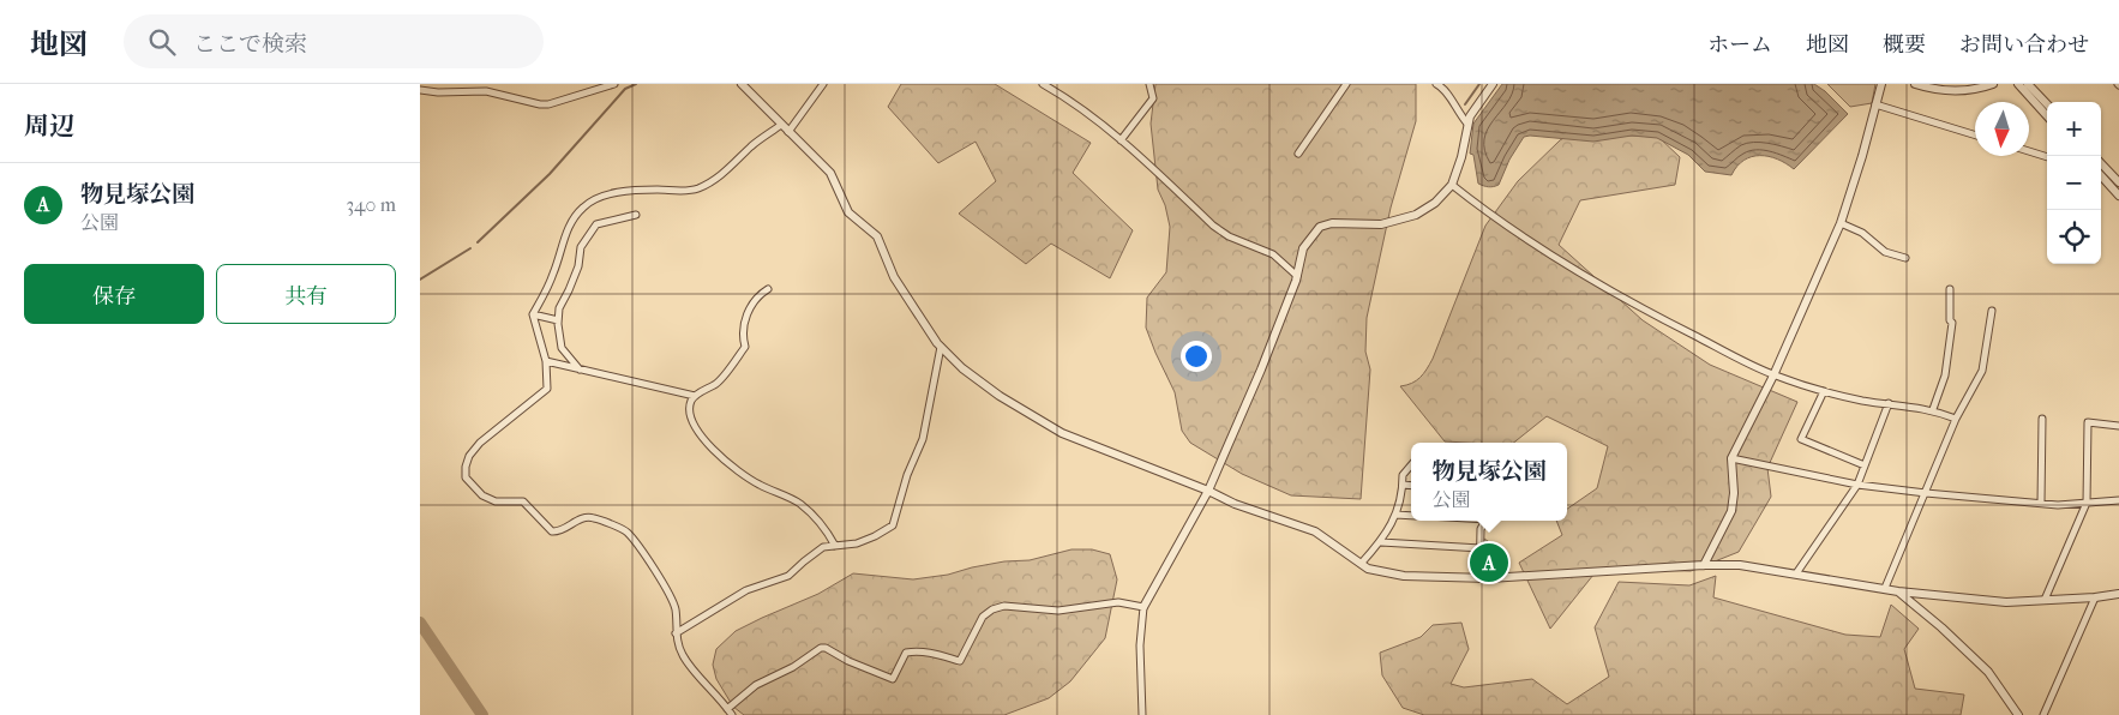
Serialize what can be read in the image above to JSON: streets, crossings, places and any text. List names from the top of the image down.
{
  "north": "bottom",
  "page": {
    "header": "地図",
    "search": "ここで検索",
    "nav": [
      "ホーム",
      "地図",
      "概要",
      "お問い合わせ"
    ],
    "heading": "周辺",
    "map_buttons": ["+", "−"],
    "list": [
      {
        "mark": "A",
        "name": "物見塚公園",
        "note": "公園",
        "value": "340 m"
      }
    ],
    "buttons": ["保存", "共有"],
    "popup": ["物見塚公園", "公園"],
    "pins": "A"
  }
}
